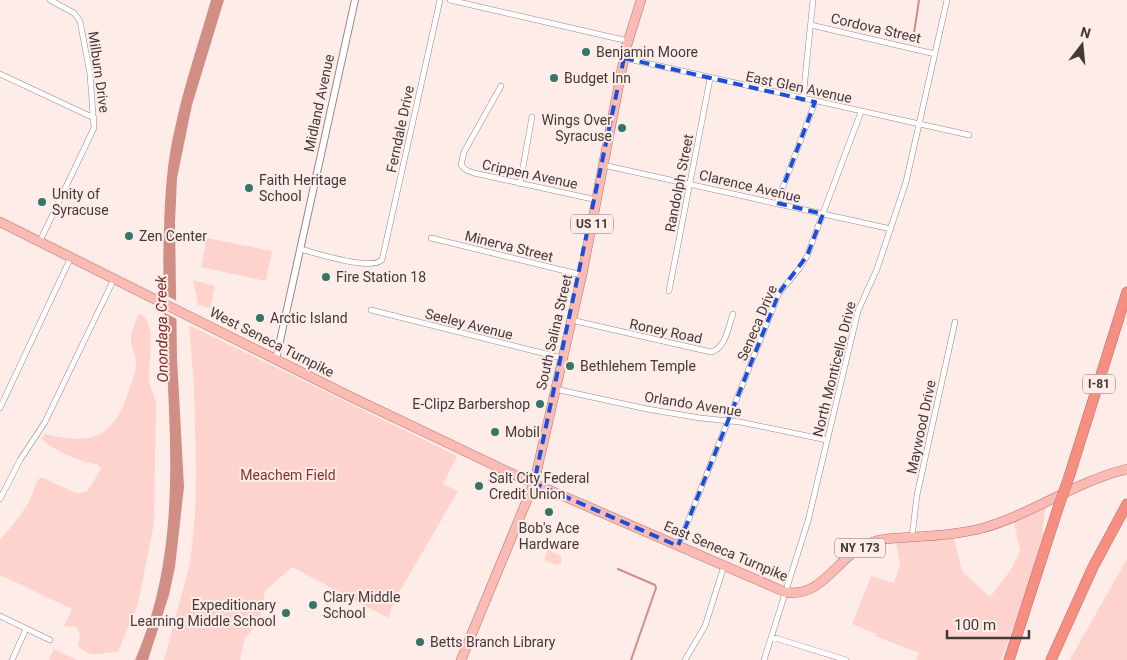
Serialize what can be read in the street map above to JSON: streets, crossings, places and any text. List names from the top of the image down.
{
  "streets": {
    "highway": ["I-81"],
    "main road": [
      "US 11",
      "South Salina Street",
      "West Seneca Turnpike",
      "NY 173",
      "East Seneca Turnpike"
    ],
    "street": [
      "Cordova Street",
      "Milburn Drive",
      "East Glen Avenue",
      "Midland Avenue",
      "Ferndale Drive",
      "Crippen Avenue",
      "Randolph Street",
      "Clarence Avenue",
      "Minerva Street",
      "Seneca Drive",
      "Seeley Avenue",
      "Roney Road",
      "North Monticello Drive",
      "Orlando Avenue",
      "Maywood Drive"
    ]
  },
  "crossings": [
    ["Cordova Street", "North Monticello Drive"],
    ["Milburn Drive", "West Seneca Turnpike"],
    ["East Glen Avenue", "Randolph Street"],
    ["East Glen Avenue", "Seneca Drive"],
    ["East Glen Avenue", "South Salina Street"],
    ["East Glen Avenue", "North Monticello Drive"],
    ["Midland Avenue", "Ferndale Drive"],
    ["Midland Avenue", "West Seneca Turnpike"],
    ["Crippen Avenue", "South Salina Street"],
    ["Randolph Street", "Clarence Avenue"],
    ["Clarence Avenue", "Seneca Drive"],
    ["Clarence Avenue", "South Salina Street"],
    ["Clarence Avenue", "North Monticello Drive"],
    ["Minerva Street", "South Salina Street"],
    ["Seneca Drive", "Orlando Avenue"],
    ["Seneca Drive", "East Seneca Turnpike"],
    ["Seeley Avenue", "South Salina Street"],
    ["Roney Road", "South Salina Street"],
    ["South Salina Street", "West Seneca Turnpike"],
    ["South Salina Street", "Orlando Avenue"],
    ["South Salina Street", "East Seneca Turnpike"],
    ["West Seneca Turnpike", "East Seneca Turnpike"],
    ["North Monticello Drive", "Orlando Avenue"],
    ["North Monticello Drive", "East Seneca Turnpike"],
    ["Maywood Drive", "East Seneca Turnpike"]
  ],
  "water": ["Onondaga Creek"],
  "parks": ["Meachem Field"],
  "places": [
    "Benjamin Moore",
    "Budget Inn",
    "Wings Over Syracuse",
    "Faith Heritage School",
    "Unity of Syracuse",
    "Zen Center",
    "Fire Station 18",
    "Arctic Island",
    "Bethlehem Temple",
    "E-Clipz Barbershop",
    "Mobil",
    "Salt City Federal Credit Union",
    "Bob's Ace Hardware",
    "Clary Middle School",
    "Expeditionary Learning Middle School",
    "Betts Branch Library"
  ],
  "scale_bar": "100 m",
  "north": "top"
}
